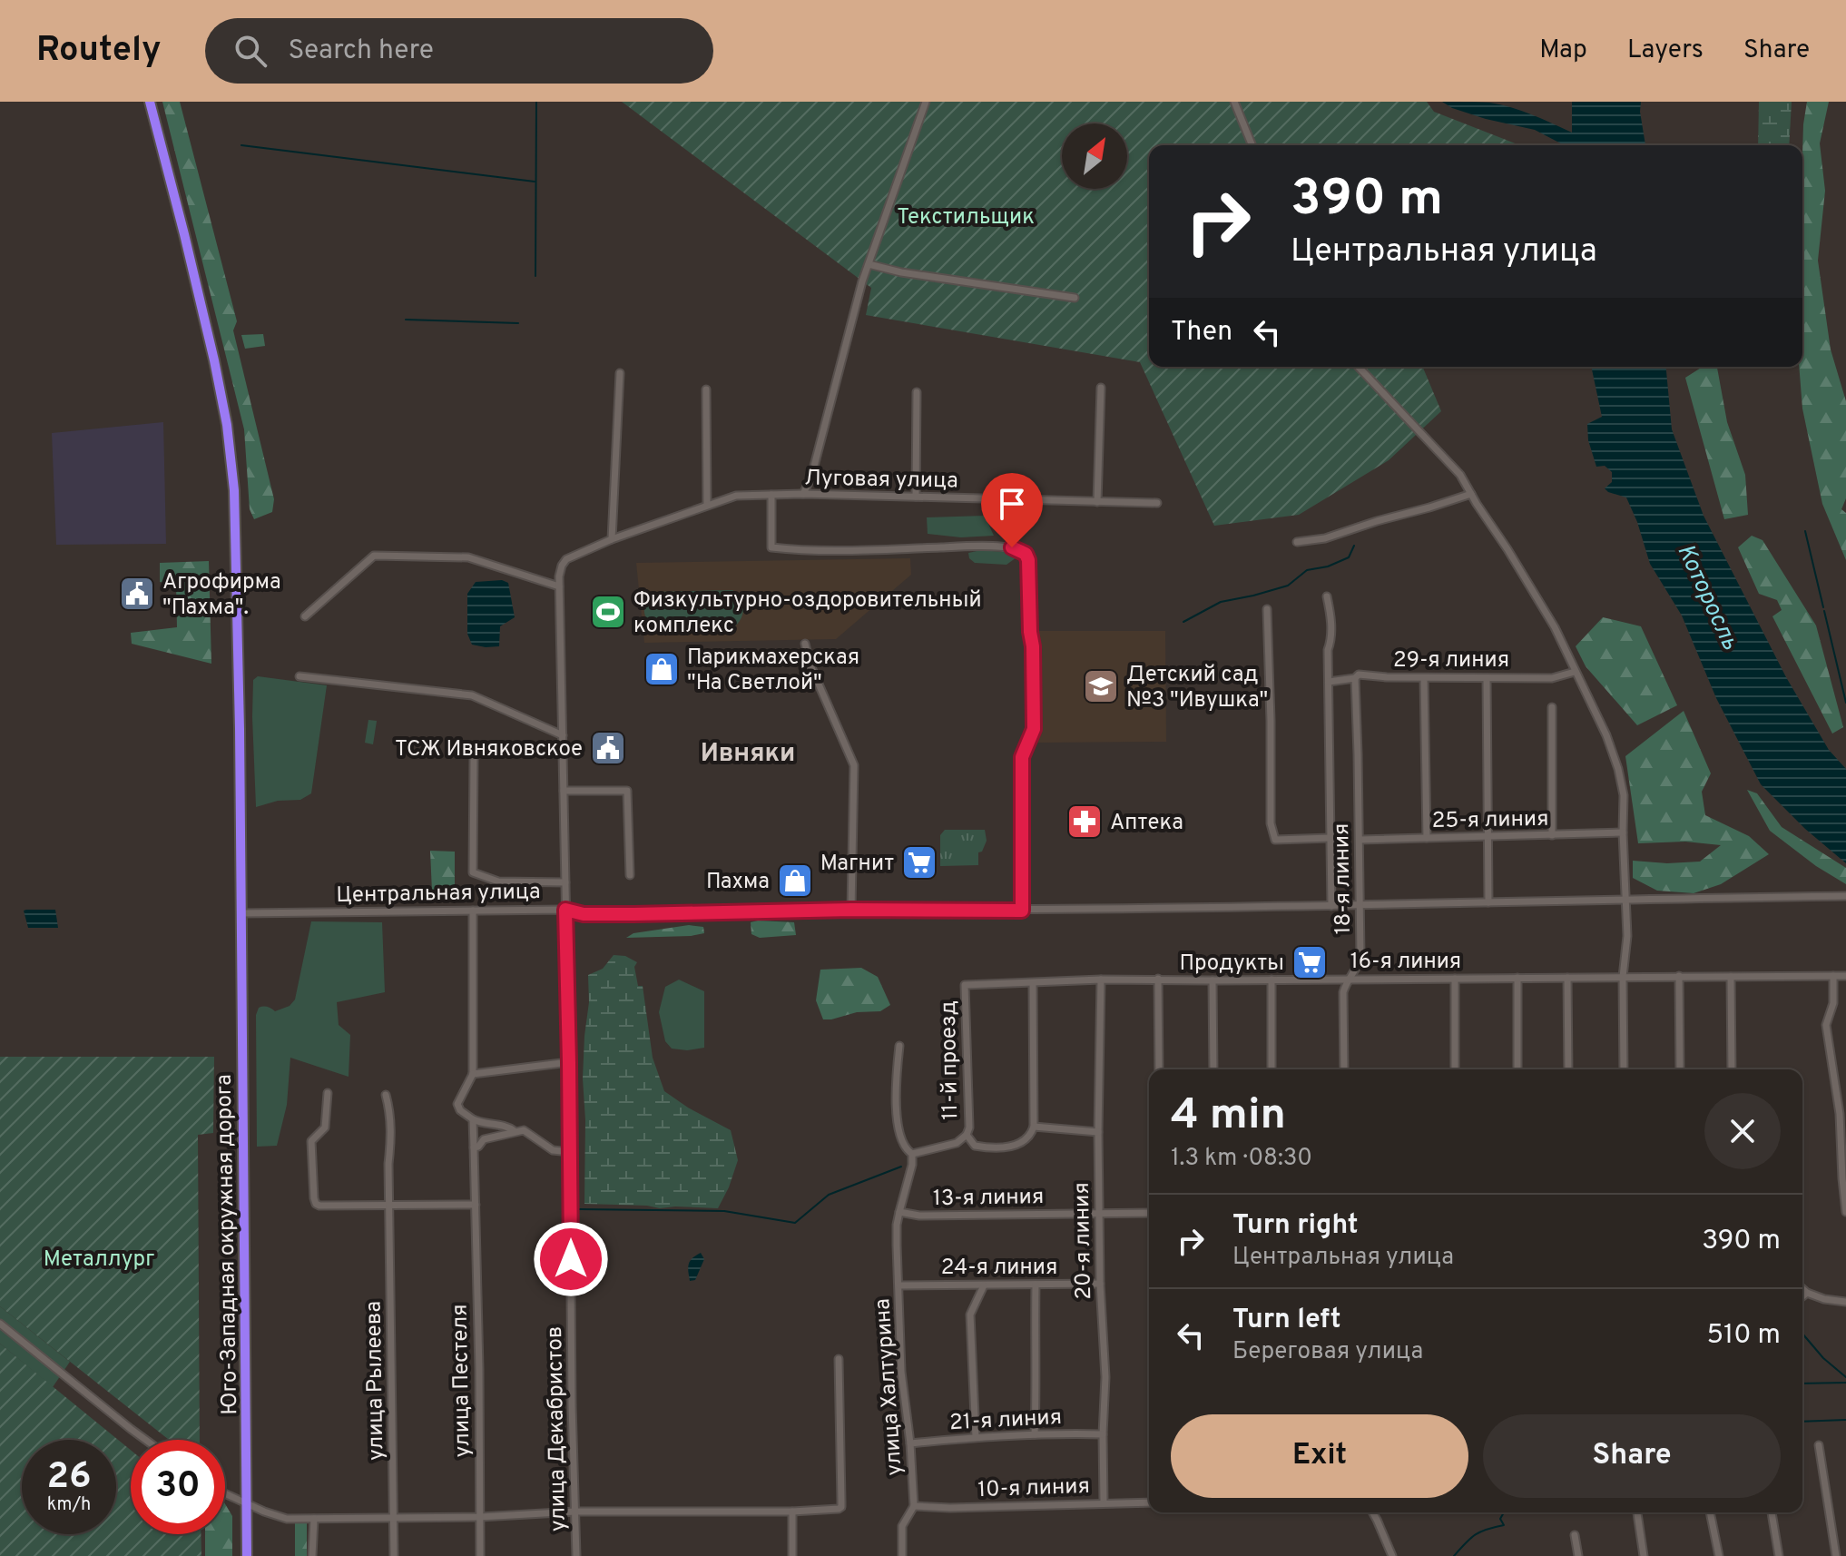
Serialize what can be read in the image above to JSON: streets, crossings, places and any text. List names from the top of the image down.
{
  "streets": {
    "highway": ["Юго-Западная окружная дорога"],
    "street": [
      "Луговая улица",
      "29-я линия",
      "25-я линия",
      "18-я линия",
      "Центральная улица",
      "16-я линия",
      "11-й проезд",
      "13-я линия",
      "20-я линия",
      "24-я линия",
      "улица Рылеева",
      "улица Пестеля",
      "улица Халтурина",
      "21-я линия",
      "улица Декабристов",
      "10-я линия"
    ]
  },
  "crossings": [
    ["Луговая улица", "улица Декабристов"],
    ["29-я линия", "18-я линия"],
    ["25-я линия", "18-я линия"],
    ["18-я линия", "16-я линия"],
    ["Центральная улица", "Юго-Западная окружная дорога"],
    ["Центральная улица", "улица Декабристов"],
    ["16-я линия", "11-й проезд"],
    ["16-я линия", "20-я линия"],
    ["13-я линия", "20-я линия"],
    ["13-я линия", "улица Халтурина"],
    ["20-я линия", "24-я линия"],
    ["20-я линия", "21-я линия"],
    ["20-я линия", "10-я линия"],
    ["24-я линия", "улица Халтурина"],
    ["улица Халтурина", "21-я линия"],
    ["улица Халтурина", "10-я линия"]
  ],
  "districts": ["Ивняки"],
  "water": ["Которосль"],
  "parks": ["Текстильщик", "Металлург"],
  "places": {
    "public building": ["Агрофирма \"Пахма\".", "ТСЖ Ивняковское"],
    "sports": ["Физкультурно-оздоровительный комплекс"],
    "shop": ["Парикмахерская \"На Светлой\"", "Пахма"],
    "school or university": ["Детский сад №3 \"Ивушка\""],
    "pharmacy": ["Аптека"],
    "supermarket": ["Магнит", "Продукты"]
  },
  "north": "top right",
  "page": {
    "header": "Routely",
    "search": "Search here",
    "nav": ["Map", "Layers", "Share"],
    "turn": ["390 m", "Центральная улица"],
    "then": "Then",
    "heading": ["4 min", "1.3 km · 08:30"],
    "list": [
      {
        "name": "Turn right",
        "note": "Центральная улица",
        "value": "390 m"
      },
      {
        "name": "Turn left",
        "note": "Береговая улица",
        "value": "510 m"
      }
    ],
    "buttons": ["Exit", "Share"],
    "speed": "26 km/h",
    "limit": "30"
  }
}
